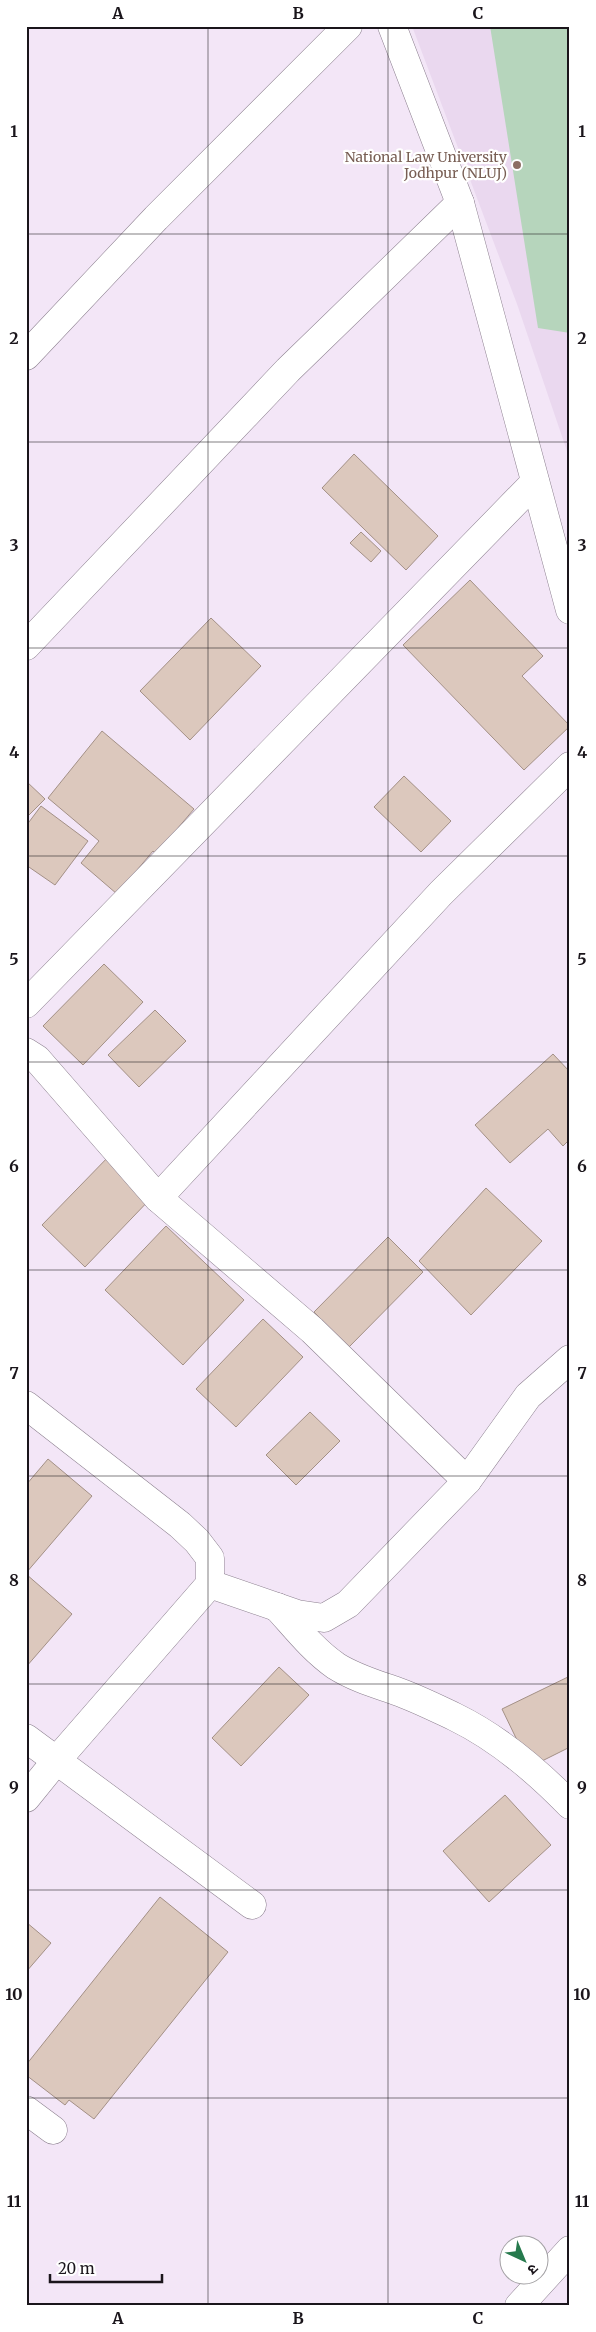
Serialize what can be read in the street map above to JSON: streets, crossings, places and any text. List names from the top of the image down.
{
  "places": ["National Law University Jodhpur (NLUJ)"],
  "scale_bar": "20 m",
  "north": "bottom right",
  "grid": {
    "columns": ["A", "B", "C"],
    "rows": [
      "1",
      "2",
      "3",
      "4",
      "5",
      "6",
      "7",
      "8",
      "9",
      "10",
      "11"
    ]
  }
}
